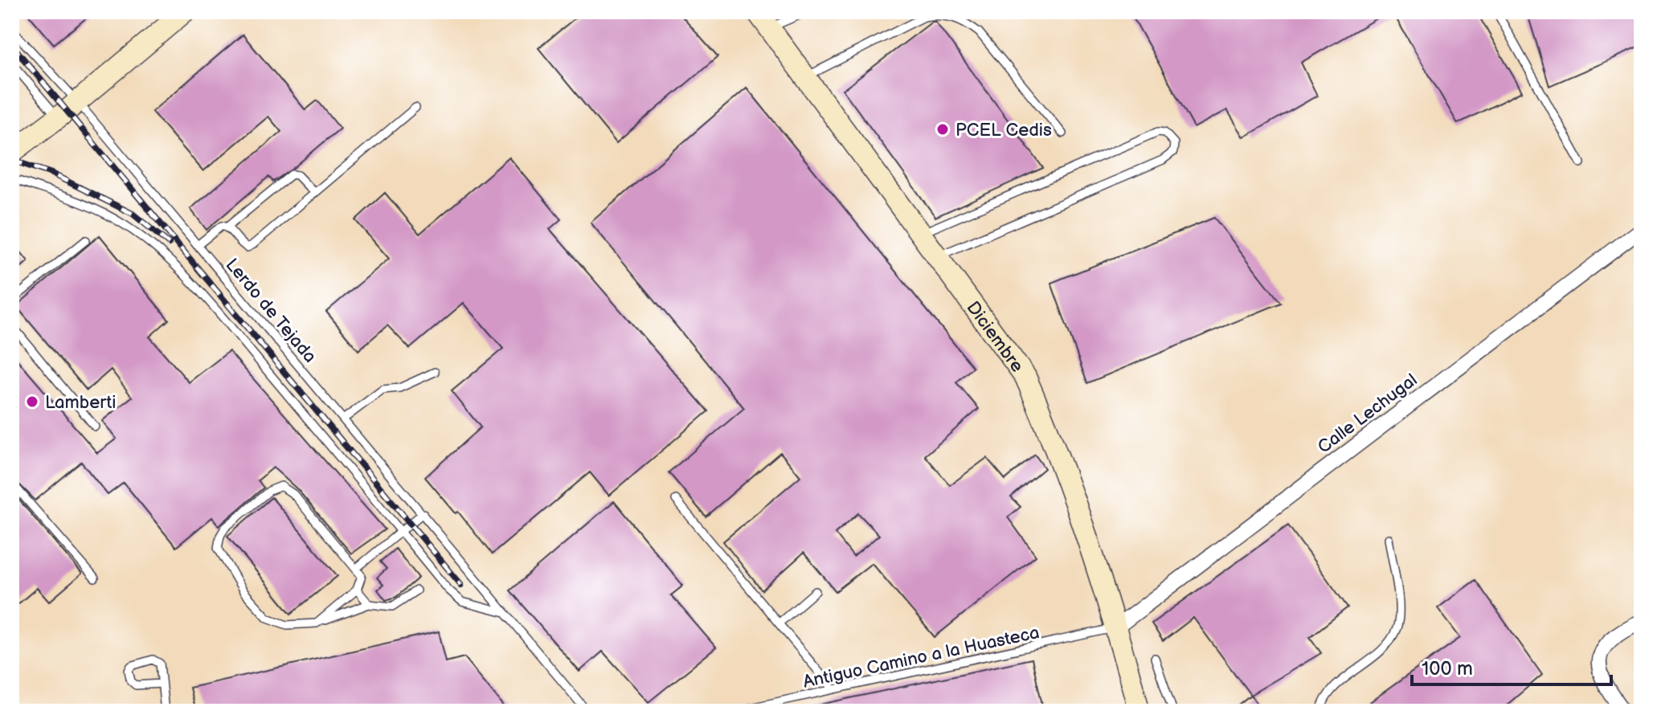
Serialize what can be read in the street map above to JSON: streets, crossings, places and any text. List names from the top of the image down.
{
  "streets": {
    "street": ["Diciembre", "Calle Lechugal"],
    "lane": ["Lerdo de Tejada", "Antiguo Camino a la Huasteca"]
  },
  "crossings": [
    ["Diciembre", "Calle Lechugal"],
    ["Diciembre", "Antiguo Camino a la Huasteca"],
    ["Calle Lechugal", "Antiguo Camino a la Huasteca"]
  ],
  "places": ["PCEL Cedis", "Lamberti"],
  "scale_bar": "100 m"
}
